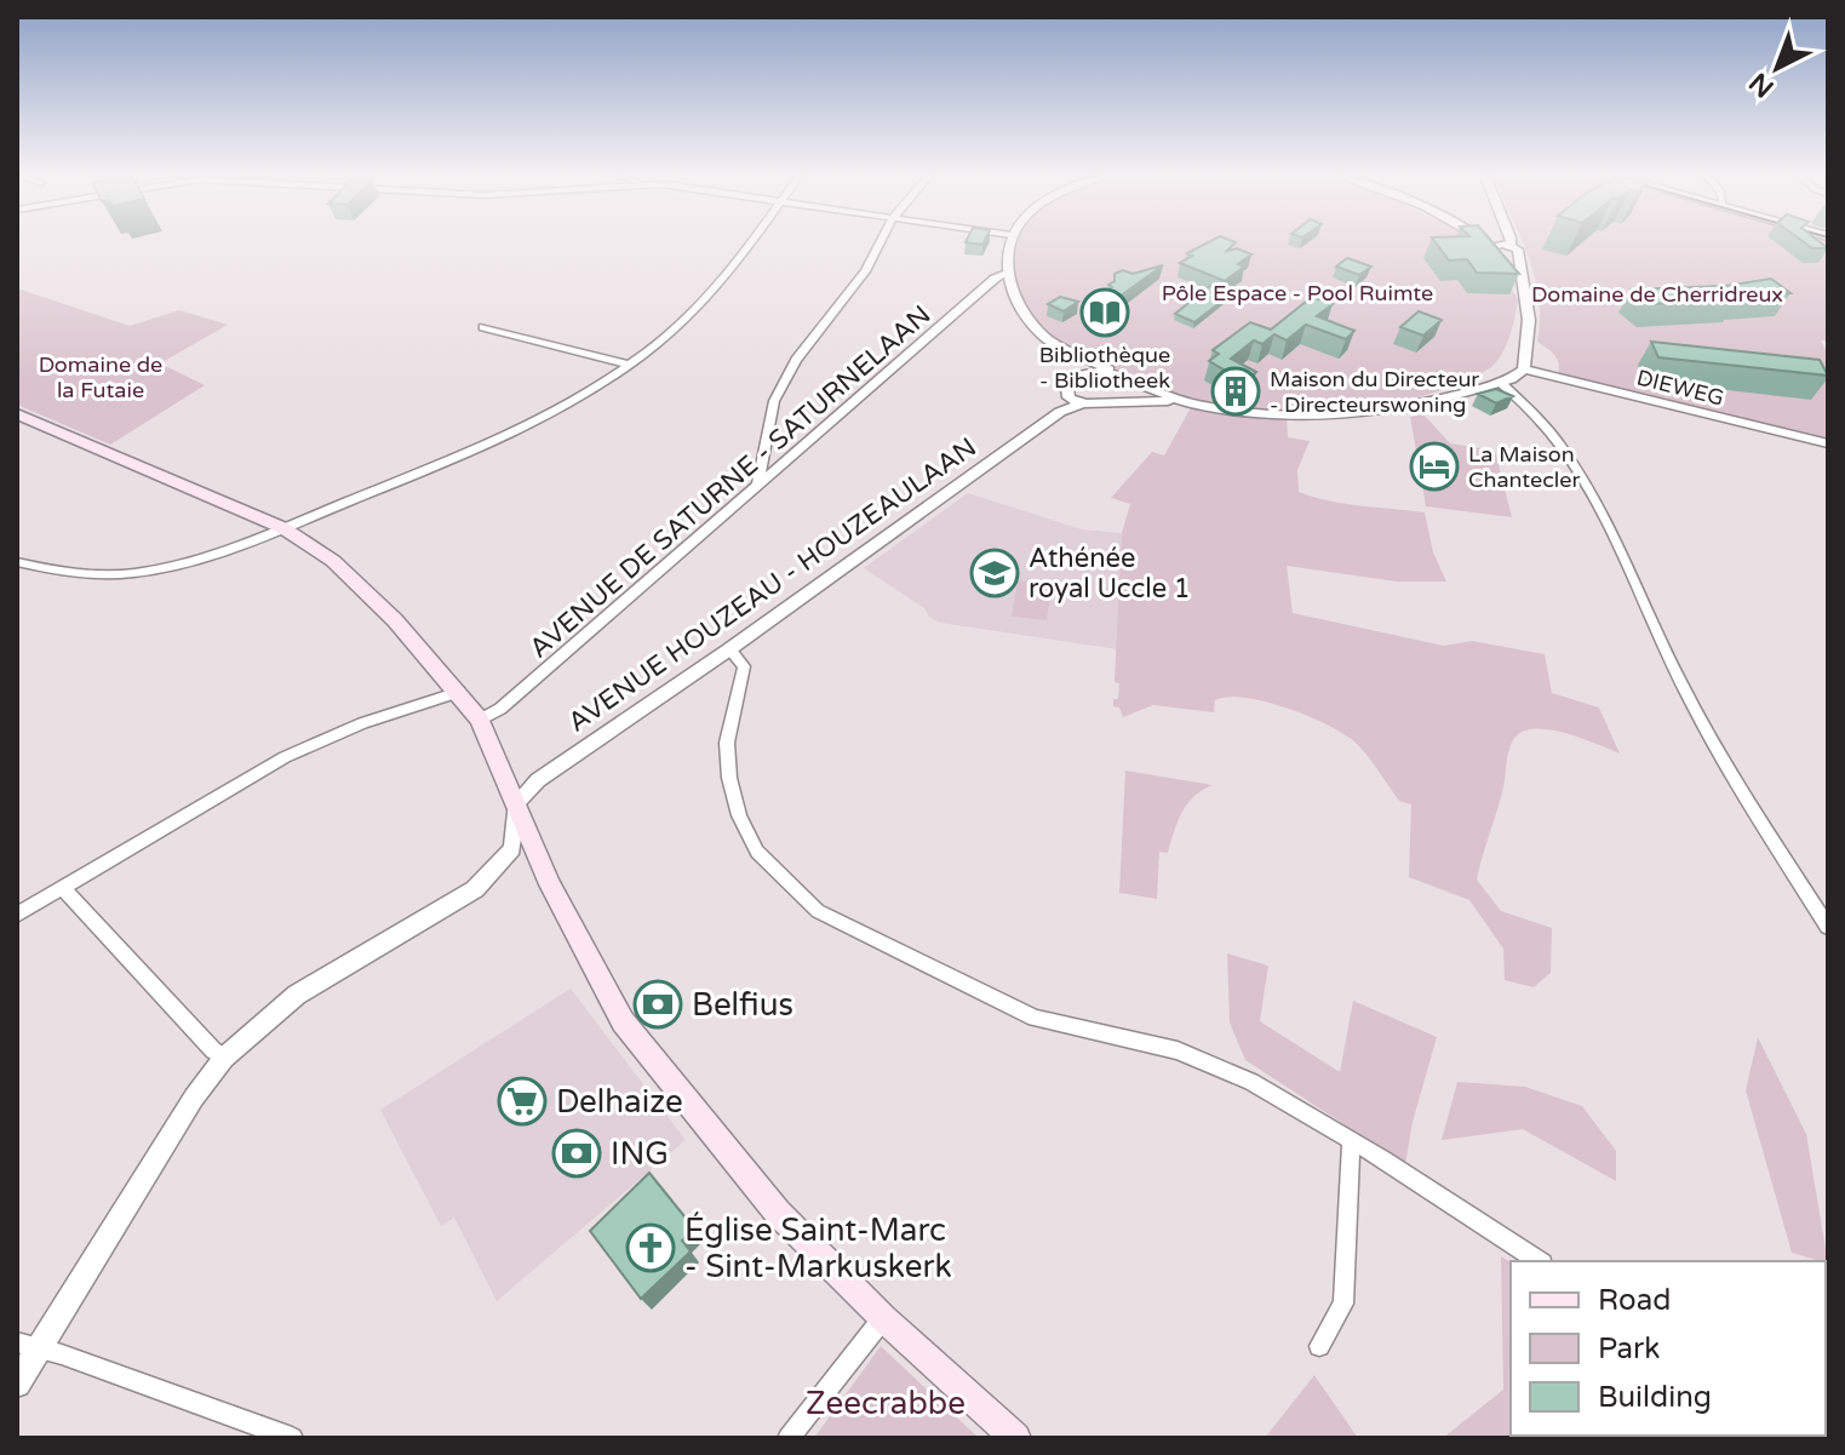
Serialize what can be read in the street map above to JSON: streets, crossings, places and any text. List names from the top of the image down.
{
  "streets": {
    "street": ["DIEWEG", "AVENUE DE SATURNE - SATURNELAAN", "AVENUE HOUZEAU - HOUZEAULAAN"]
  },
  "parks": [
    "Pôle Espace - Pool Ruimte",
    "Domaine de Cherridreux",
    "Domaine de la Futaie",
    "Zeecrabbe"
  ],
  "places": {
    "library": ["Bibliothèque - Bibliotheek"],
    "building": ["Maison du Directeur - Directeurswoning"],
    "hotel": ["La Maison Chantecler"],
    "school or university": ["Athénée royal Uccle 1"],
    "bank": ["Belfius", "ING"],
    "supermarket": ["Delhaize"],
    "church": ["Église Saint-Marc - Sint-Markuskerk"]
  },
  "legend": ["Road", "Park", "Building"],
  "north": "bottom left"
}
